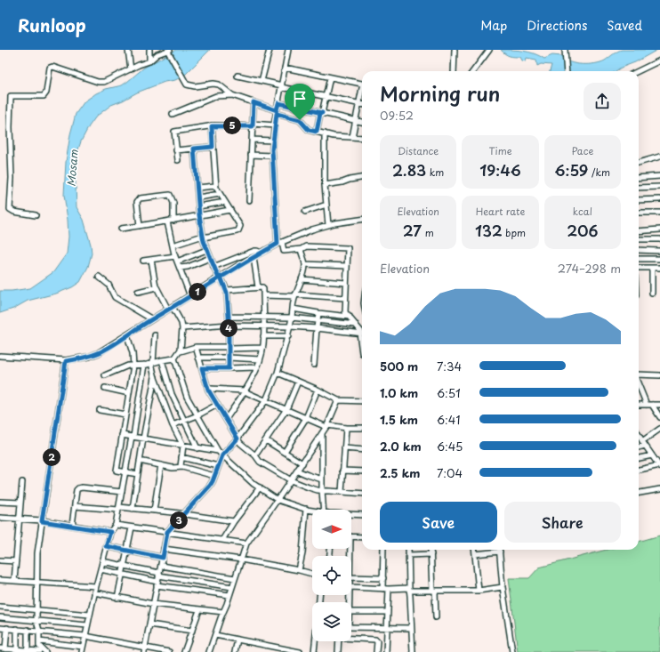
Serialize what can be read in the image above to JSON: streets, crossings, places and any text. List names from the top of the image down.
{
  "water": ["Mosam"],
  "north": "right",
  "page": {
    "header": "Runloop",
    "nav": ["Map", "Directions", "Saved"],
    "heading": ["Morning run", "09:52"],
    "pins": [
      "5",
      "1",
      "4",
      "2",
      "3"
    ],
    "stats": [
      ["Distance", "2.83 km"],
      ["Time", "19:46"],
      ["Pace", "6:59 /km"],
      ["Elevation", "27 m"],
      ["Heart rate", "132 bpm"],
      ["kcal", "206"]
    ],
    "chart": ["Elevation", "274–298 m"],
    "list": [
      {
        "name": "500 m",
        "note": "7:34"
      },
      {
        "name": "1.0 km",
        "note": "6:51"
      },
      {
        "name": "1.5 km",
        "note": "6:41"
      },
      {
        "name": "2.0 km",
        "note": "6:45"
      },
      {
        "name": "2.5 km",
        "note": "7:04"
      }
    ],
    "buttons": ["Save", "Share"]
  }
}
